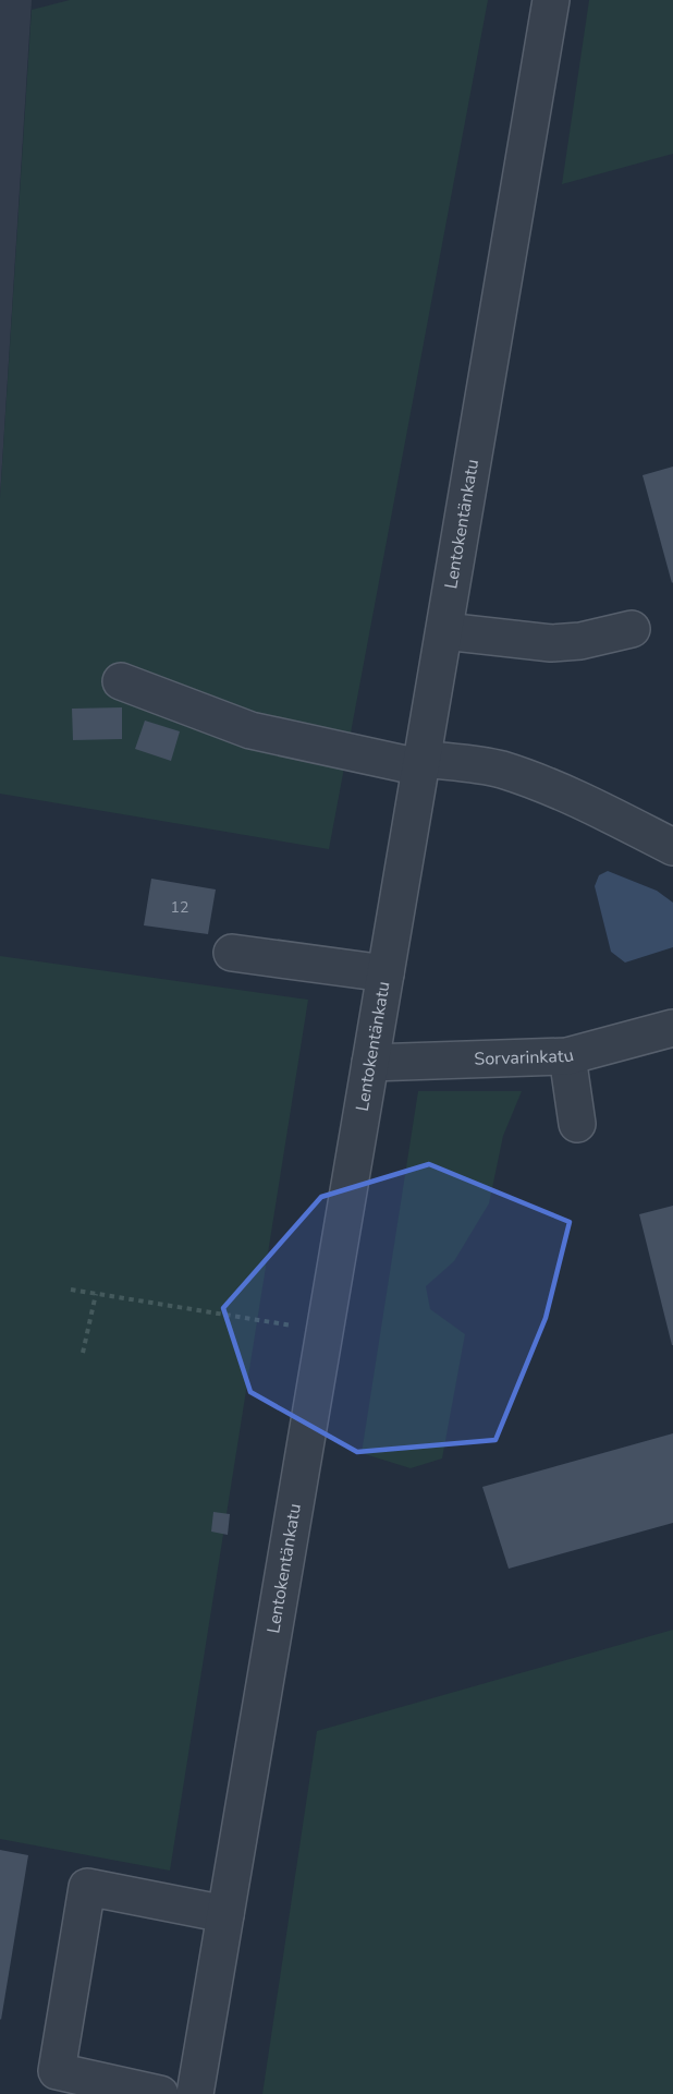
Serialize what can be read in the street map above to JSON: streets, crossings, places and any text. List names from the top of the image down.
{
  "streets": {
    "street": ["Lentokentänkatu", "Sorvarinkatu"]
  },
  "crossings": [
    ["Lentokentänkatu", "Sorvarinkatu"]
  ],
  "house_numbers": ["12"]
}
